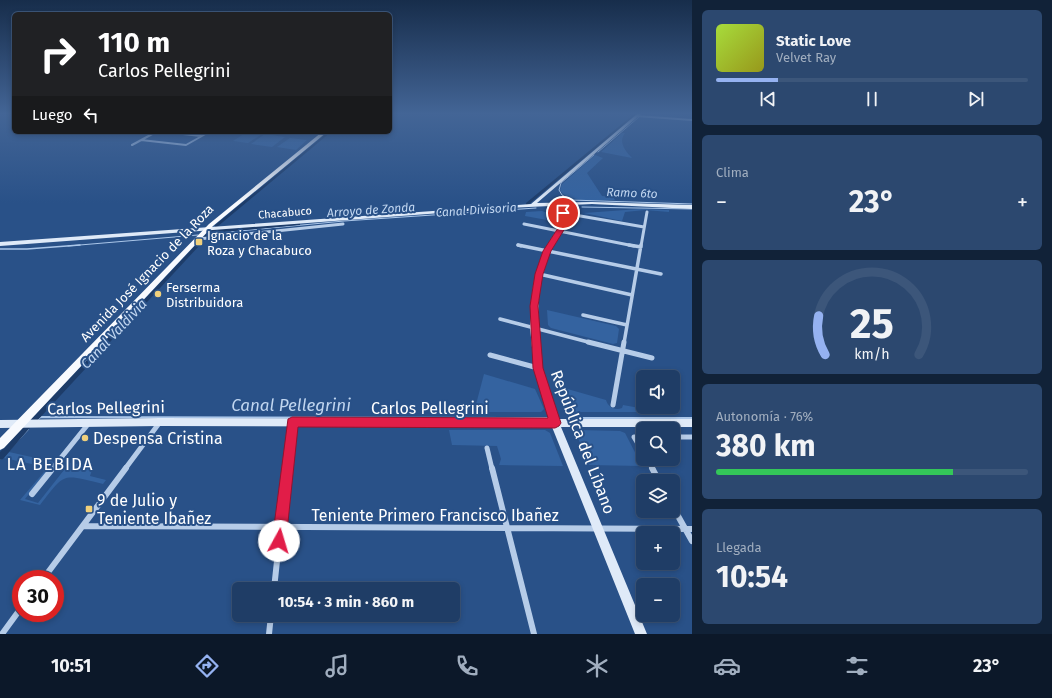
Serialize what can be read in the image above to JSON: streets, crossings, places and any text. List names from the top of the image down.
{
  "streets": {
    "main road": ["Avenida José Ignacio de la Roza"],
    "street": [
      "Chacabuco",
      "Carlos Pellegrini",
      "República del Líbano",
      "Teniente Primero Francisco Ibañez"
    ]
  },
  "crossings": [
    ["Chacabuco", "Avenida José Ignacio de la Roza"],
    ["Avenida José Ignacio de la Roza", "Carlos Pellegrini"],
    ["Carlos Pellegrini", "República del Líbano"],
    ["República del Líbano", "Teniente Primero Francisco Ibañez"]
  ],
  "districts": ["LA BEBIDA"],
  "water": [
    "Ramo 6to",
    "Arroyo de Zonda",
    "Canal Divisoria",
    "Canal Valdivia",
    "Canal Pellegrini"
  ],
  "places": {
    "transit": ["Ignacio de la Roza y Chacabuco", "9 de Julio y Teniente Ibañez"],
    "other": ["Ferserma Distribuidora", "Despensa Cristina"]
  },
  "page": {
    "turn": ["110 m", "Carlos Pellegrini"],
    "song": ["Static Love", "Velvet Ray"],
    "then": "Luego",
    "tile": [
      "Clima",
      ["Autonomía · 76%", "380 km"],
      ["Llegada", "10:54"]
    ],
    "heat": ["−", "23°", "+"],
    "map_buttons": ["+", "−"],
    "limit": "30",
    "trip": "10:54 · 3 min · 860 m",
    "tabs": ["10:51", "23°"],
    "gauge": ["25", "km/h"]
  }
}
